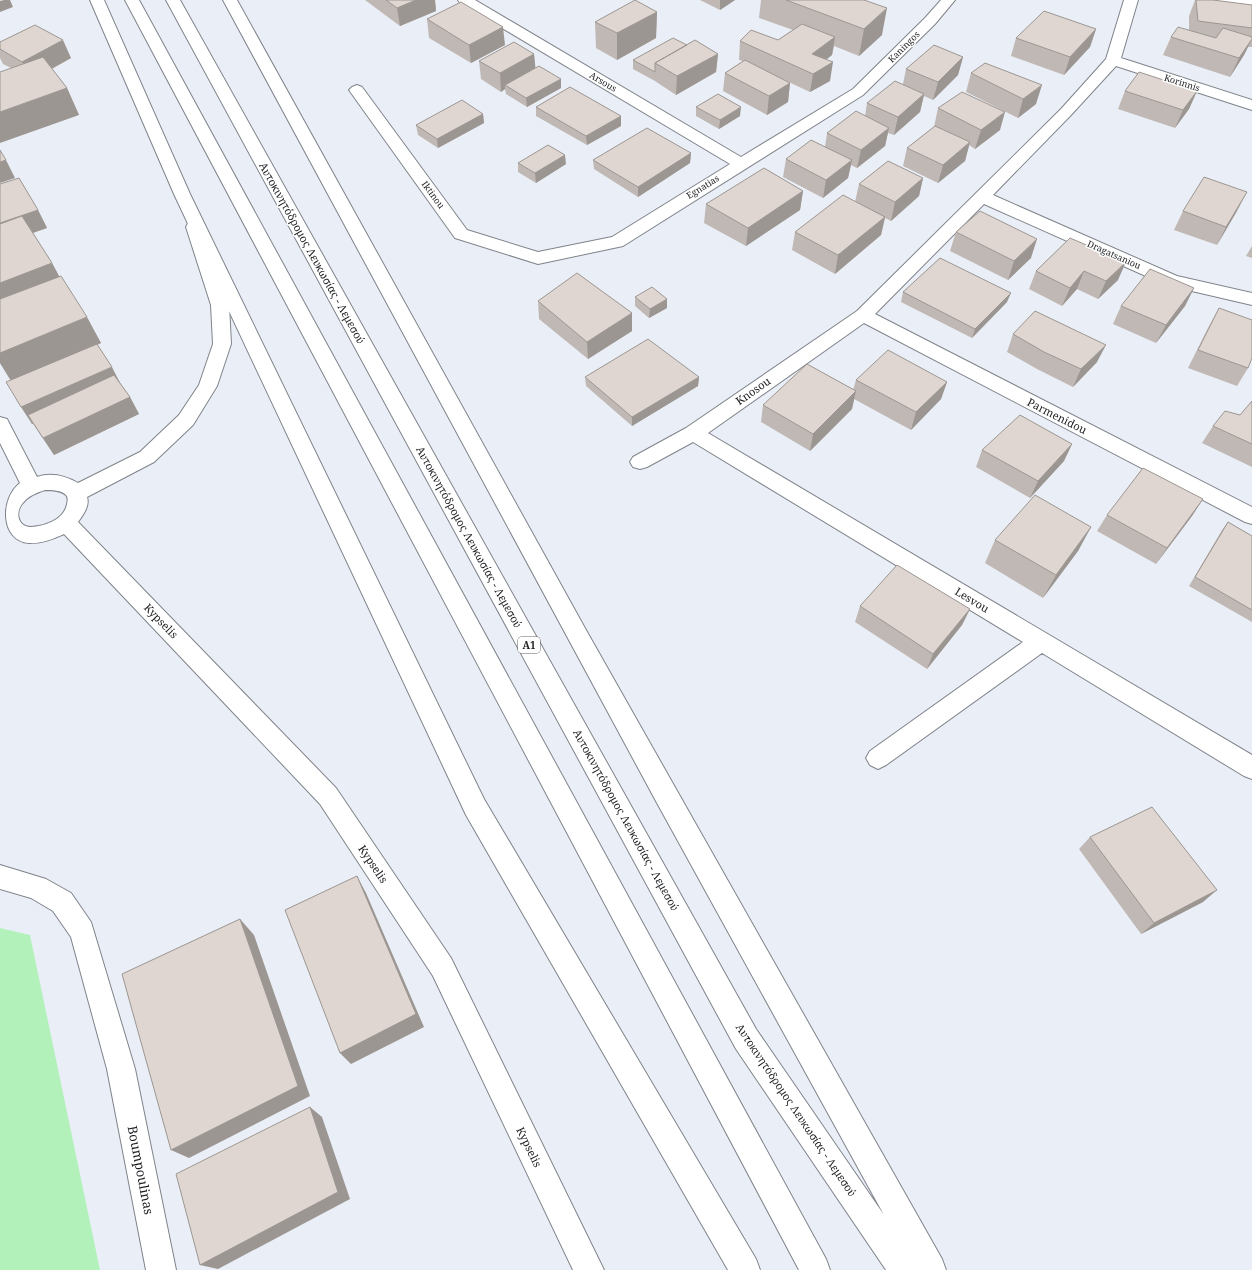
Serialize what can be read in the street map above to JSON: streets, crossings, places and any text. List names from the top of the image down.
{
  "streets": {
    "main road": [
      "Kaningos",
      "Arsous",
      "Korinnis",
      "Egnatias",
      "Iktinou",
      "Αυτοκινητόδρομος Λευκωσίας - Λεμεσού",
      "Dragatsaniou",
      "Knosou",
      "Parmenidou",
      "Lesvou",
      "Kypselis",
      "A1",
      "Boumpoulinas"
    ]
  },
  "crossings": [
    ["Kaningos", "Egnatias"],
    ["Arsous", "Egnatias"],
    ["Egnatias", "Iktinou"],
    ["Knosou", "Parmenidou"],
    ["Knosou", "Lesvou"]
  ]
}
